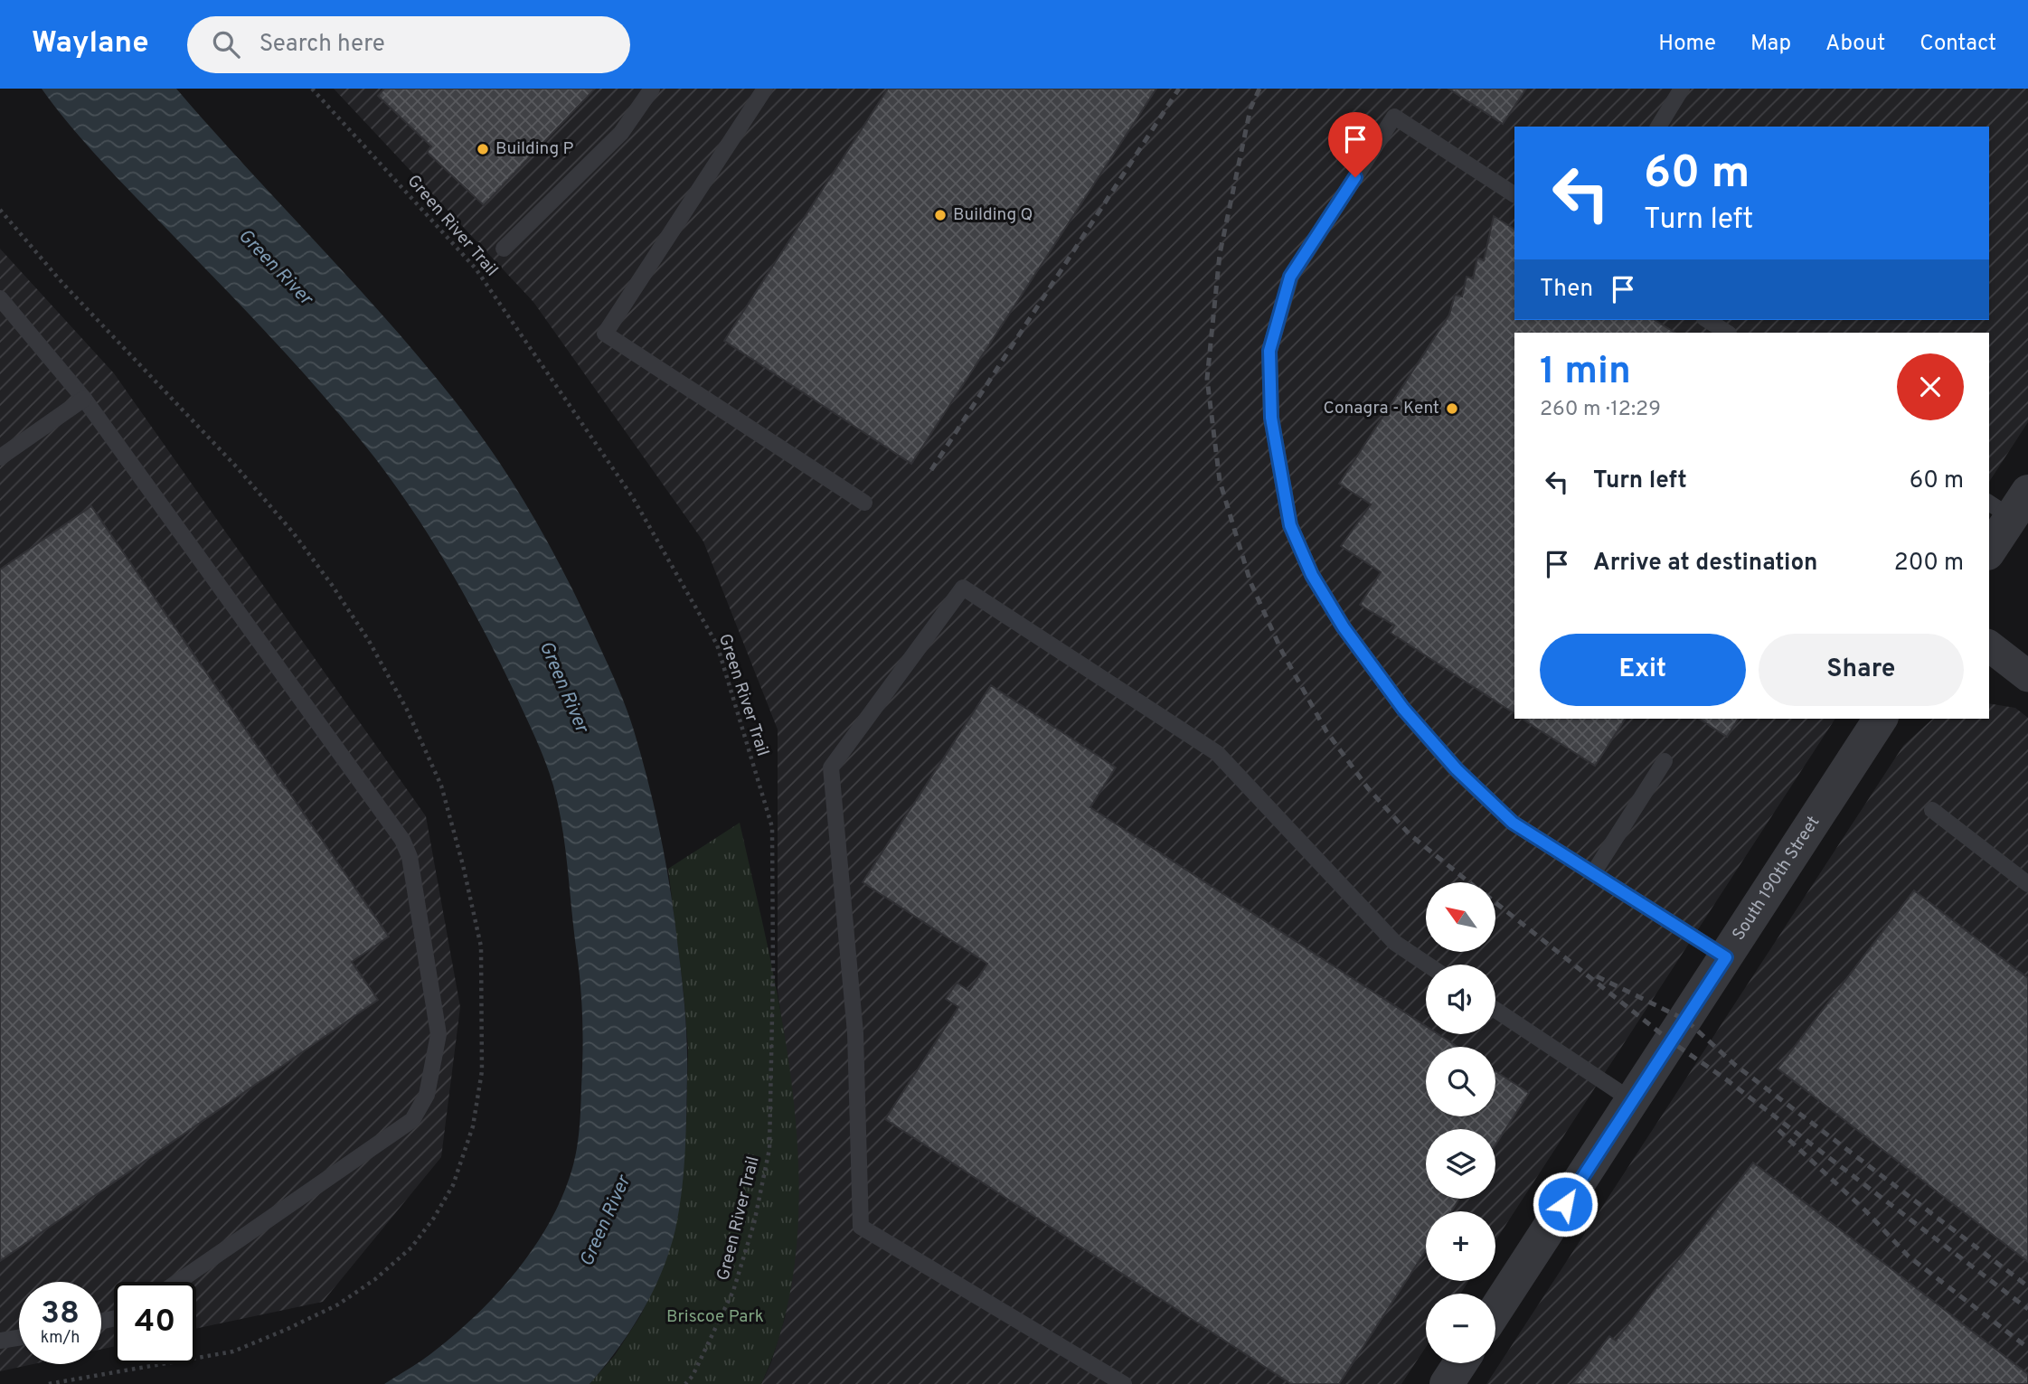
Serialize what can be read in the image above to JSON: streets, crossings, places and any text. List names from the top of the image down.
{
  "streets": {
    "street": ["South 190th Street"],
    "path": ["Green River Trail"]
  },
  "water": ["Green River"],
  "parks": ["Briscoe Park"],
  "places": ["Building P", "Building Q", "Conagra - Kent"],
  "north": "top left",
  "page": {
    "header": "Waylane",
    "search": "Search here",
    "nav": [
      "Home",
      "Map",
      "About",
      "Contact"
    ],
    "turn": ["60 m", "Turn left"],
    "then": "Then",
    "heading": ["1 min", "260 m · 12:29"],
    "list": [
      {
        "name": "Turn left",
        "value": "60 m"
      },
      {
        "name": "Arrive at destination",
        "value": "200 m"
      }
    ],
    "buttons": ["Exit", "Share"],
    "map_buttons": ["+", "−"],
    "speed": "38 km/h",
    "limit": "40"
  }
}
